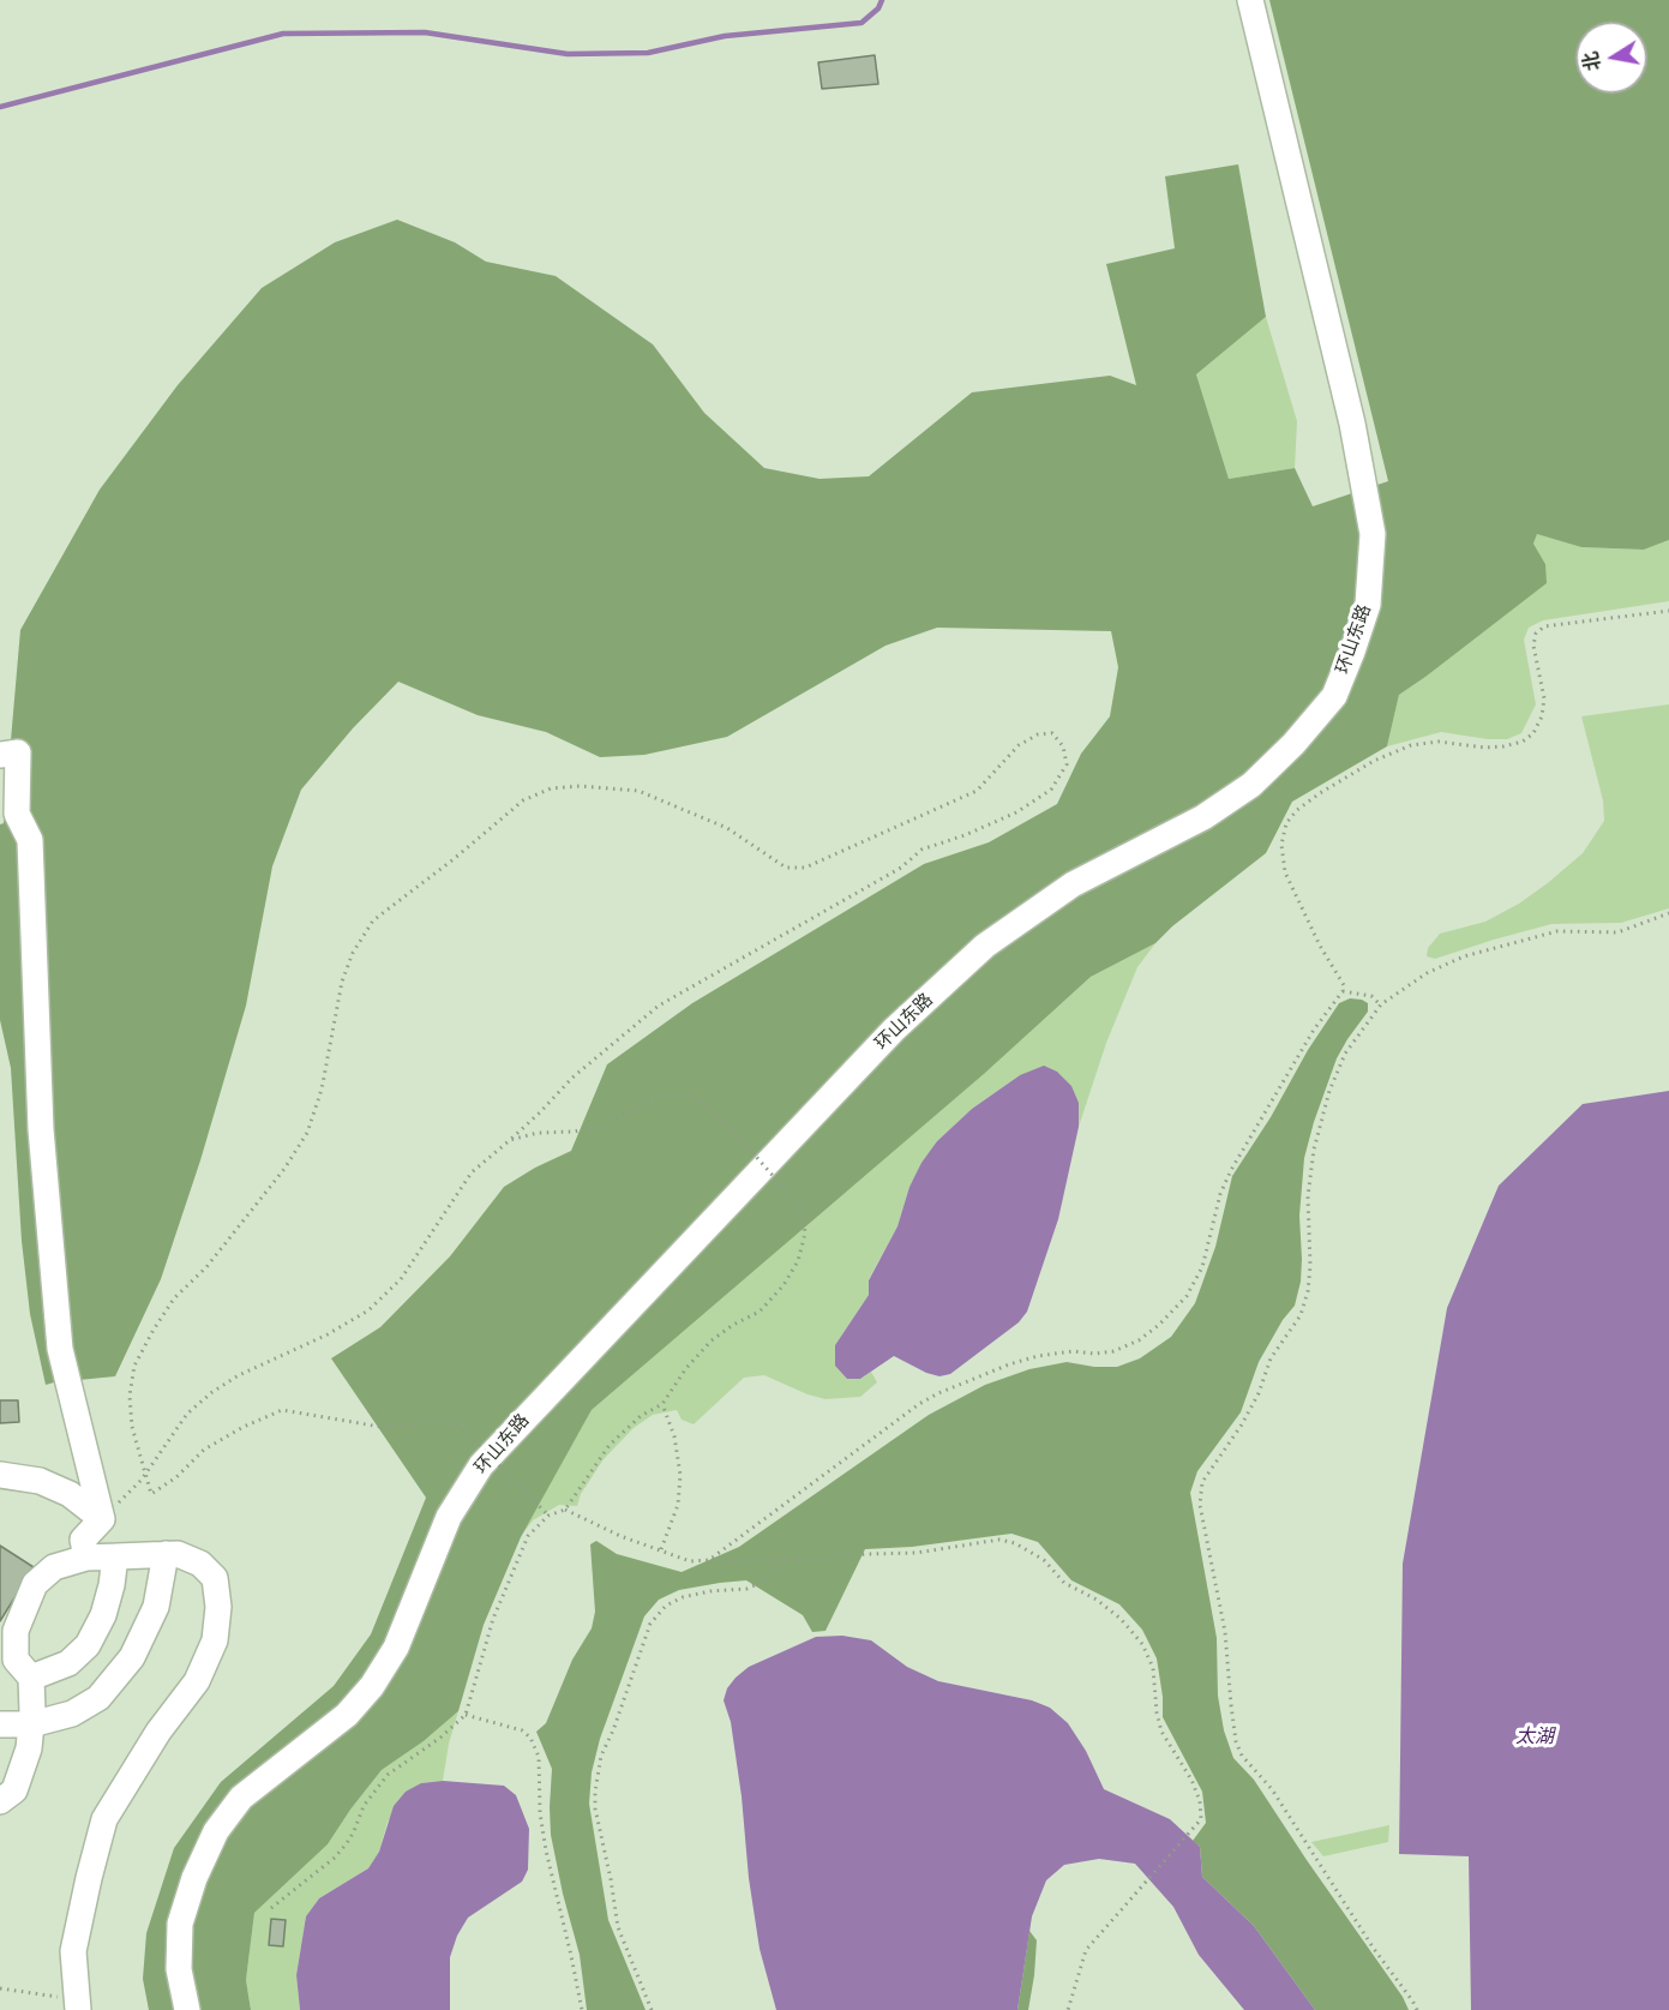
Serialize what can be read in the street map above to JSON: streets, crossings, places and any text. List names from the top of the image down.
{
  "streets": {
    "street": ["环山东路"]
  },
  "water": ["太湖"],
  "north": "left"
}
